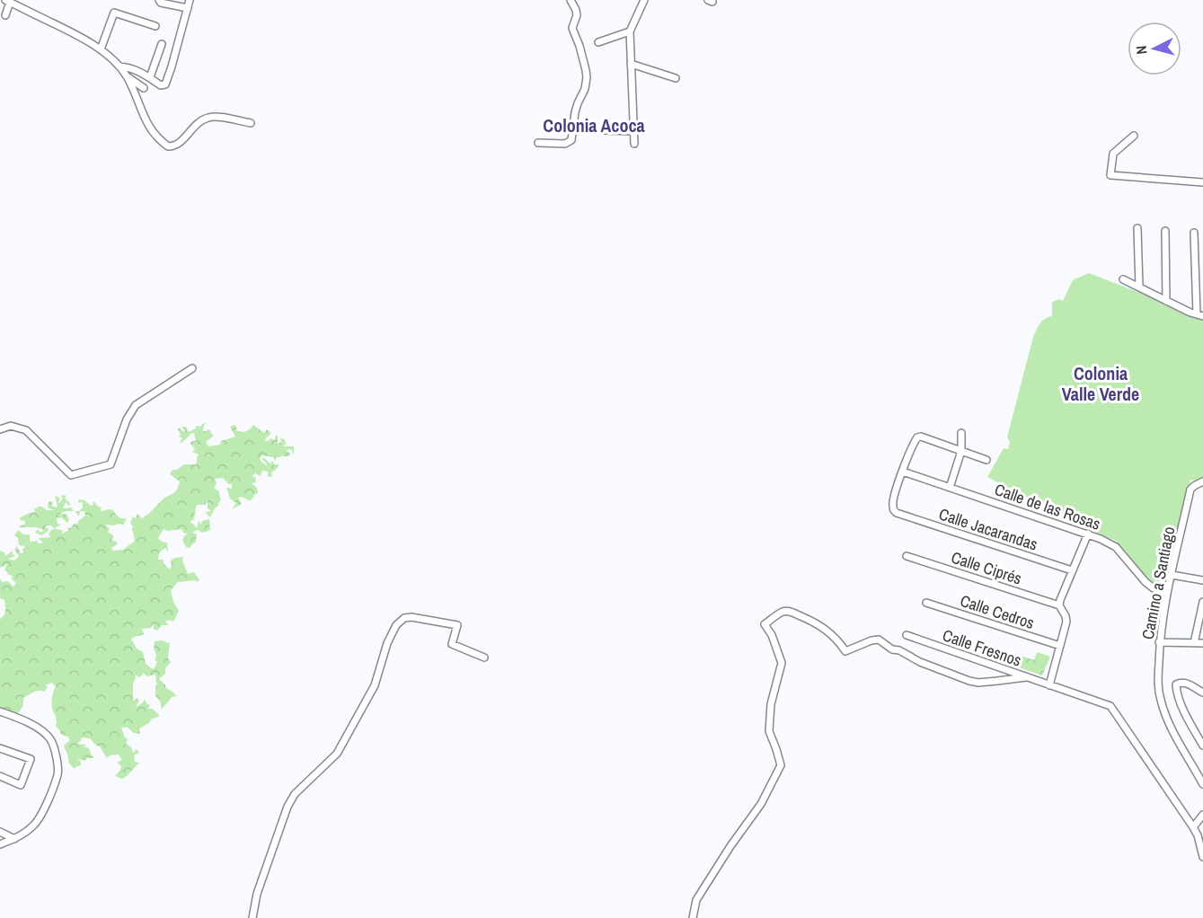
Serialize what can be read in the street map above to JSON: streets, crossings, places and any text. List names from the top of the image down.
{
  "streets": {
    "street": [
      "Calle de las Rosas",
      "Calle Jacarandas",
      "Calle Ciprés",
      "Camino a Santiago",
      "Calle Cedros",
      "Calle Fresnos"
    ]
  },
  "crossings": [
    ["Calle de las Rosas", "Calle Jacarandas"],
    ["Calle de las Rosas", "Camino a Santiago"]
  ],
  "districts": ["Colonia Acoca", "Colonia Valle Verde"],
  "north": "left"
}
